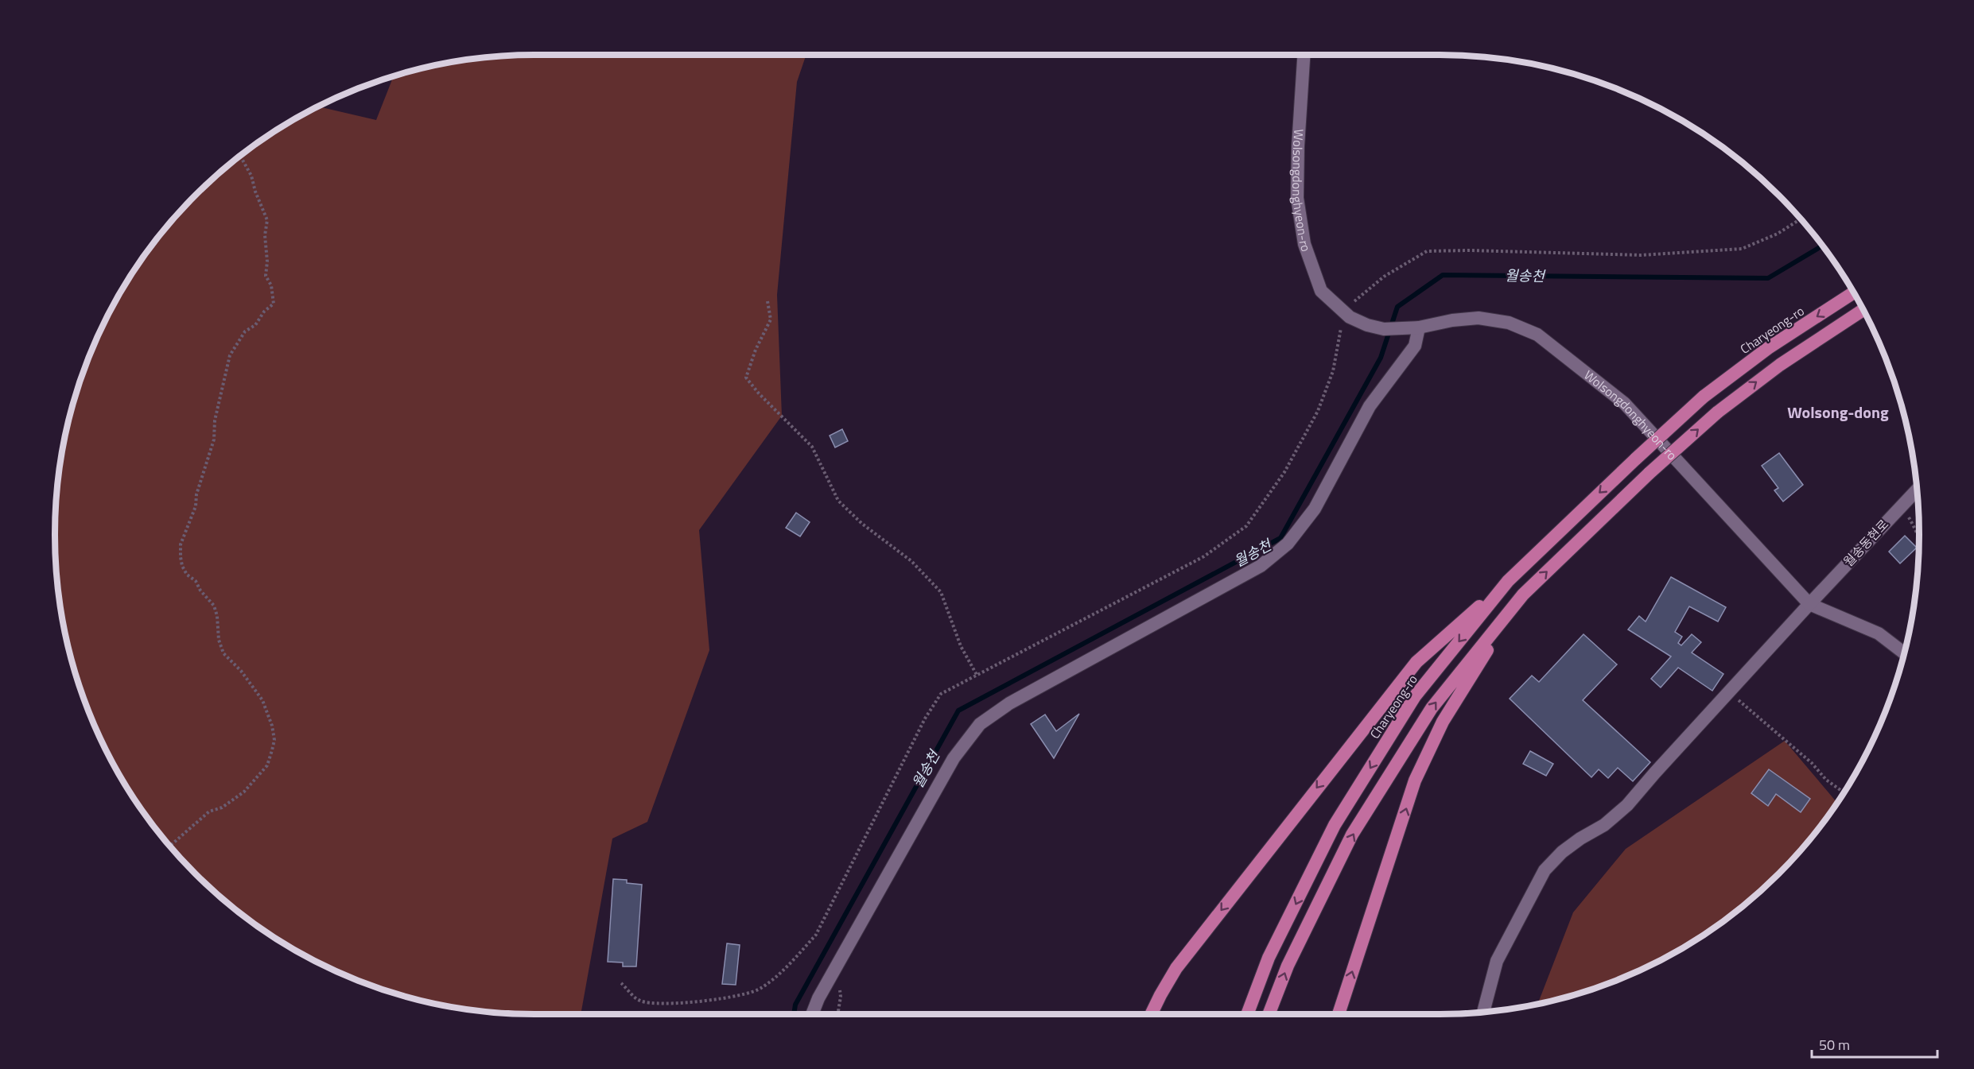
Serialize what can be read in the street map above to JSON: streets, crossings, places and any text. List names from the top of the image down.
{
  "streets": {
    "highway": ["Charyeong-ro"],
    "street": ["Wolsongdonghyeon-ro", "월송동현로"]
  },
  "crossings": [
    ["Wolsongdonghyeon-ro", "월송동현로"]
  ],
  "districts": ["Wolsong-dong"],
  "water": ["월송천"],
  "scale_bar": "50 m"
}
